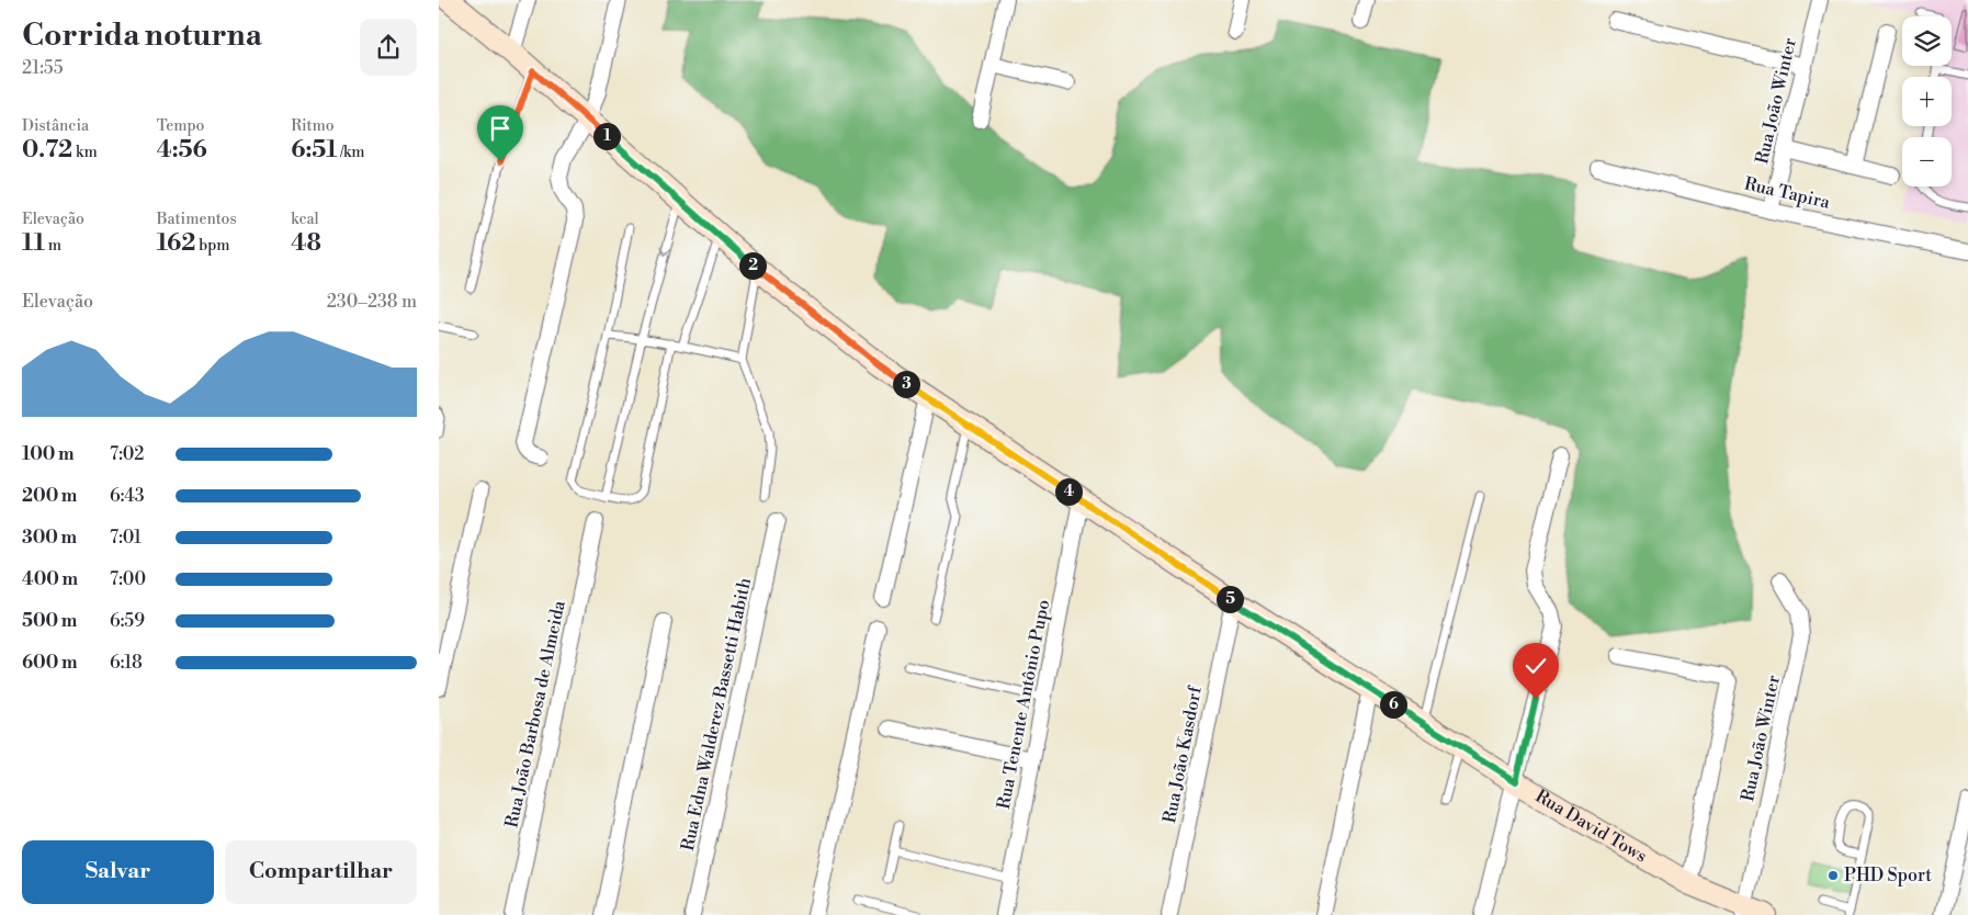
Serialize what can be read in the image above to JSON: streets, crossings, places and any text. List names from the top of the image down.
{
  "streets": {
    "street": [
      "Rua João Winter",
      "Rua Tapira",
      "Rua Tenente Antônio Pupo",
      "Rua João Barbosa de Almeida",
      "Rua Edna Walderez Bassetti Habith",
      "Rua João Kasdorf",
      "Rua David Tows"
    ]
  },
  "crossings": [
    ["Rua João Winter", "Rua Tapira"],
    ["Rua João Winter", "Rua David Tows"],
    ["Rua Tenente Antônio Pupo", "Rua David Tows"],
    ["Rua João Kasdorf", "Rua David Tows"]
  ],
  "places": ["PHD Sport"],
  "page": {
    "heading": ["Corrida noturna", "21:55"],
    "map_buttons": ["+", "−"],
    "stats": [
      ["Distância", "0.72 km"],
      ["Tempo", "4:56"],
      ["Ritmo", "6:51 /km"],
      ["Elevação", "11 m"],
      ["Batimentos", "162 bpm"],
      ["kcal", "48"]
    ],
    "pins": [
      "1",
      "2",
      "3",
      "4",
      "5",
      "6"
    ],
    "chart": ["Elevação", "230–238 m"],
    "list": [
      {
        "name": "100 m",
        "note": "7:02"
      },
      {
        "name": "200 m",
        "note": "6:43"
      },
      {
        "name": "300 m",
        "note": "7:01"
      },
      {
        "name": "400 m",
        "note": "7:00"
      },
      {
        "name": "500 m",
        "note": "6:59"
      },
      {
        "name": "600 m",
        "note": "6:18"
      }
    ],
    "buttons": ["Salvar", "Compartilhar"]
  }
}
